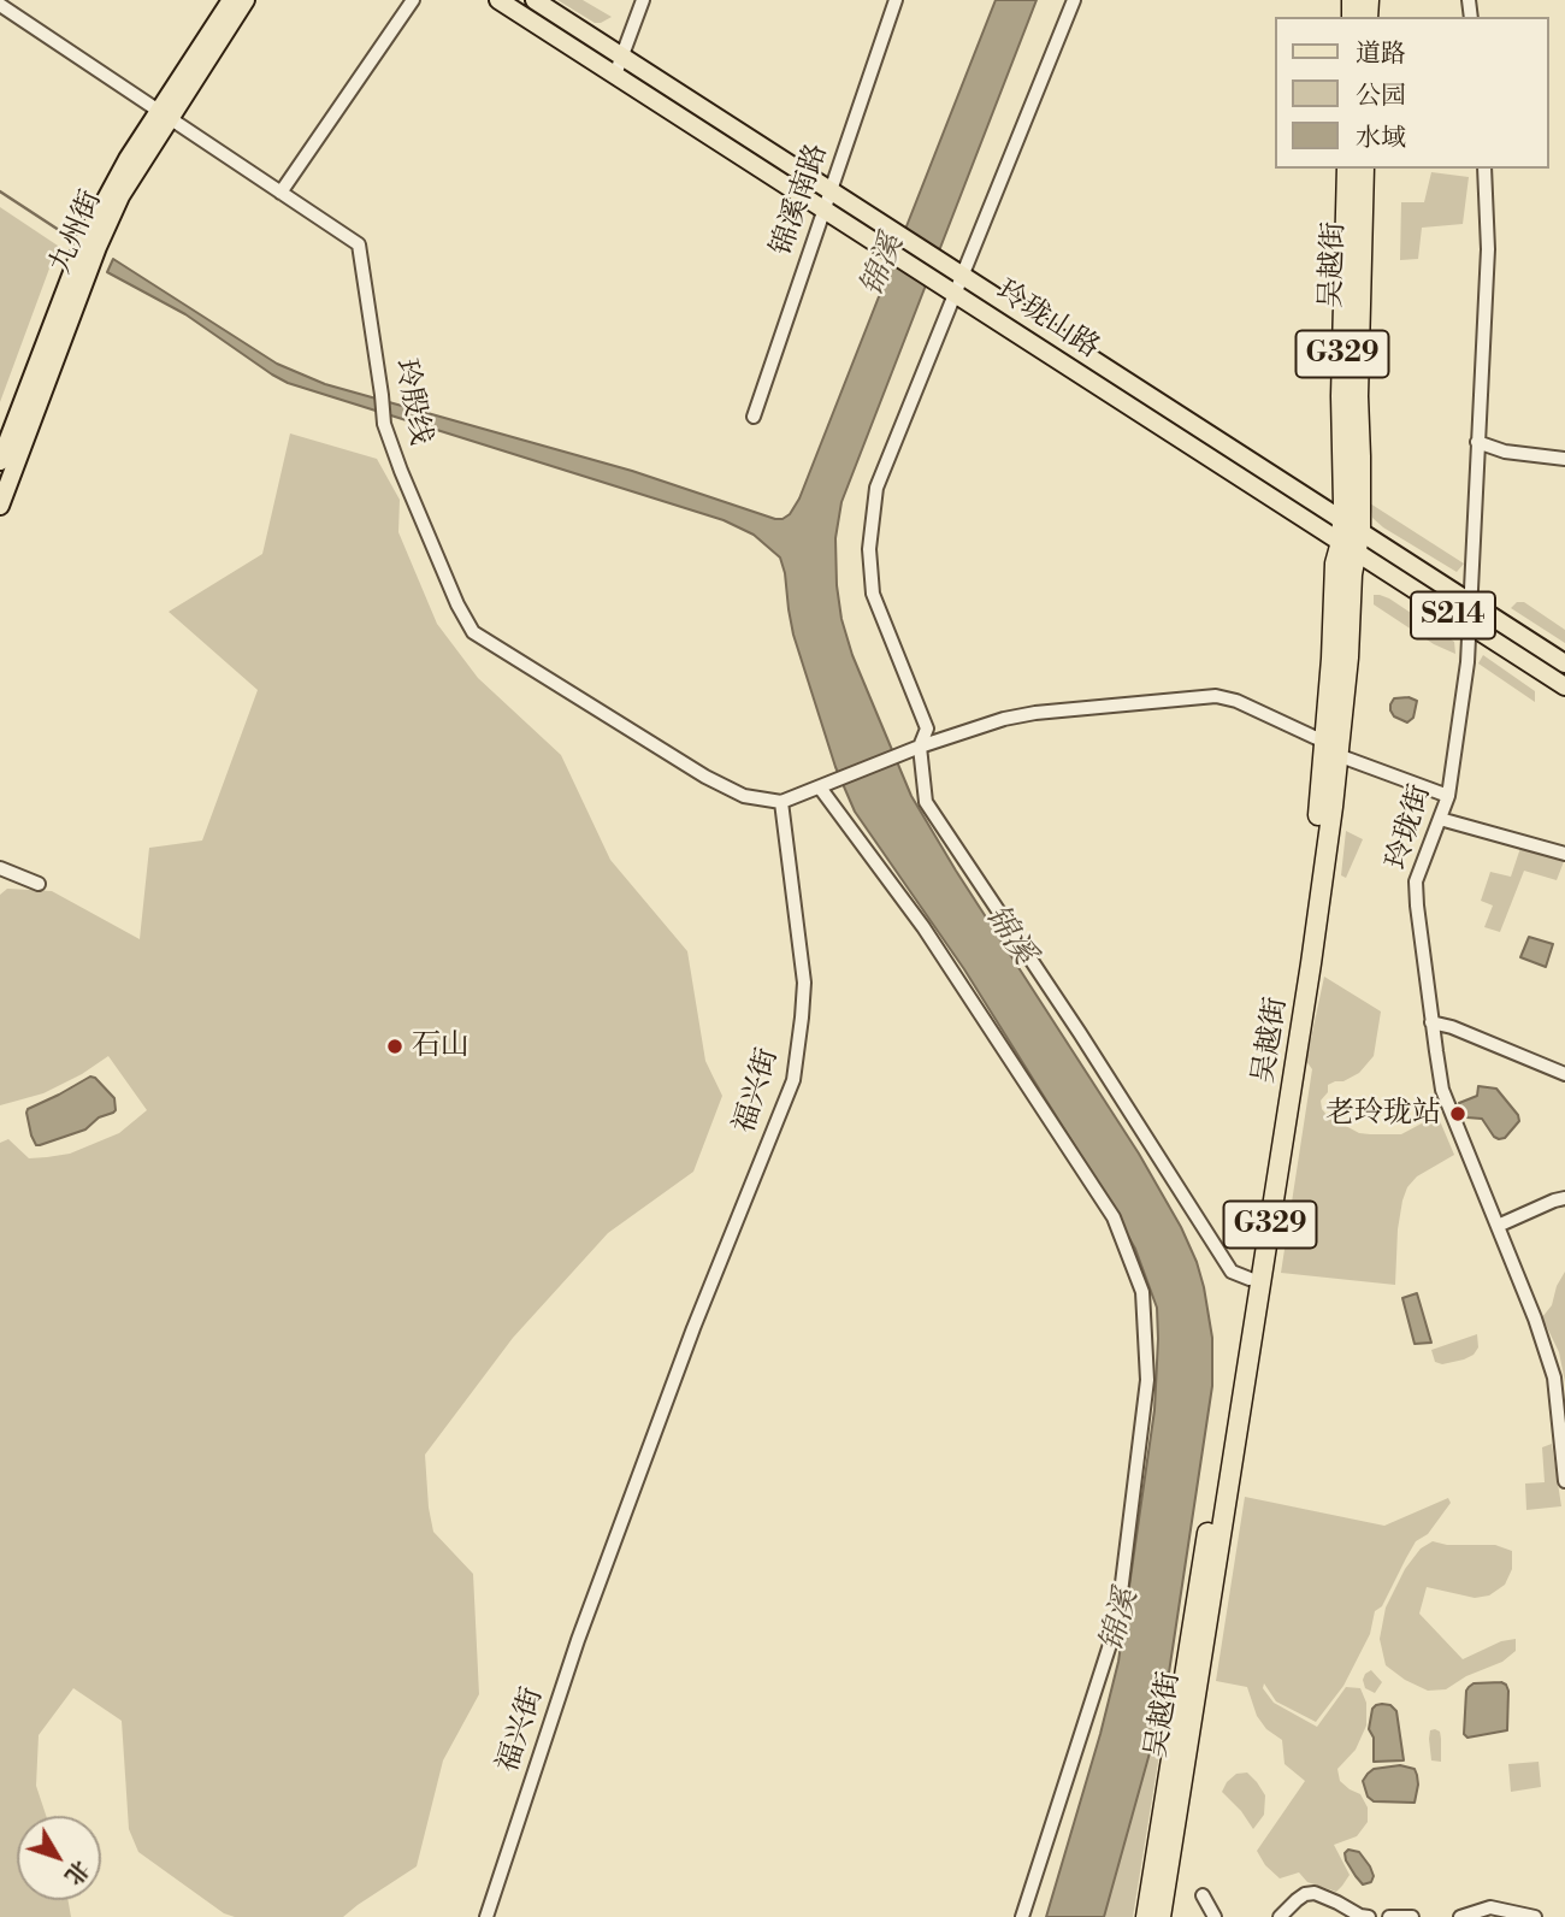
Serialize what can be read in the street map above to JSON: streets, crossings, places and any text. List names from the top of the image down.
{
  "streets": {
    "highway": ["吴越街", "G329"],
    "main road": ["九州街", "玲珑山路", "S214"],
    "street": [
      "锦溪南路",
      "玲殷线",
      "玲珑街",
      "福兴街"
    ]
  },
  "crossings": [
    ["锦溪南路", "玲珑山路"],
    ["九州街", "玲殷线"],
    ["吴越街", "玲珑山路"],
    ["玲珑山路", "玲珑街"],
    ["玲殷线", "福兴街"]
  ],
  "water": ["锦溪"],
  "places": ["石山", "老玲珑站"],
  "legend": ["道路", "公园", "水域"],
  "north": "bottom right"
}
